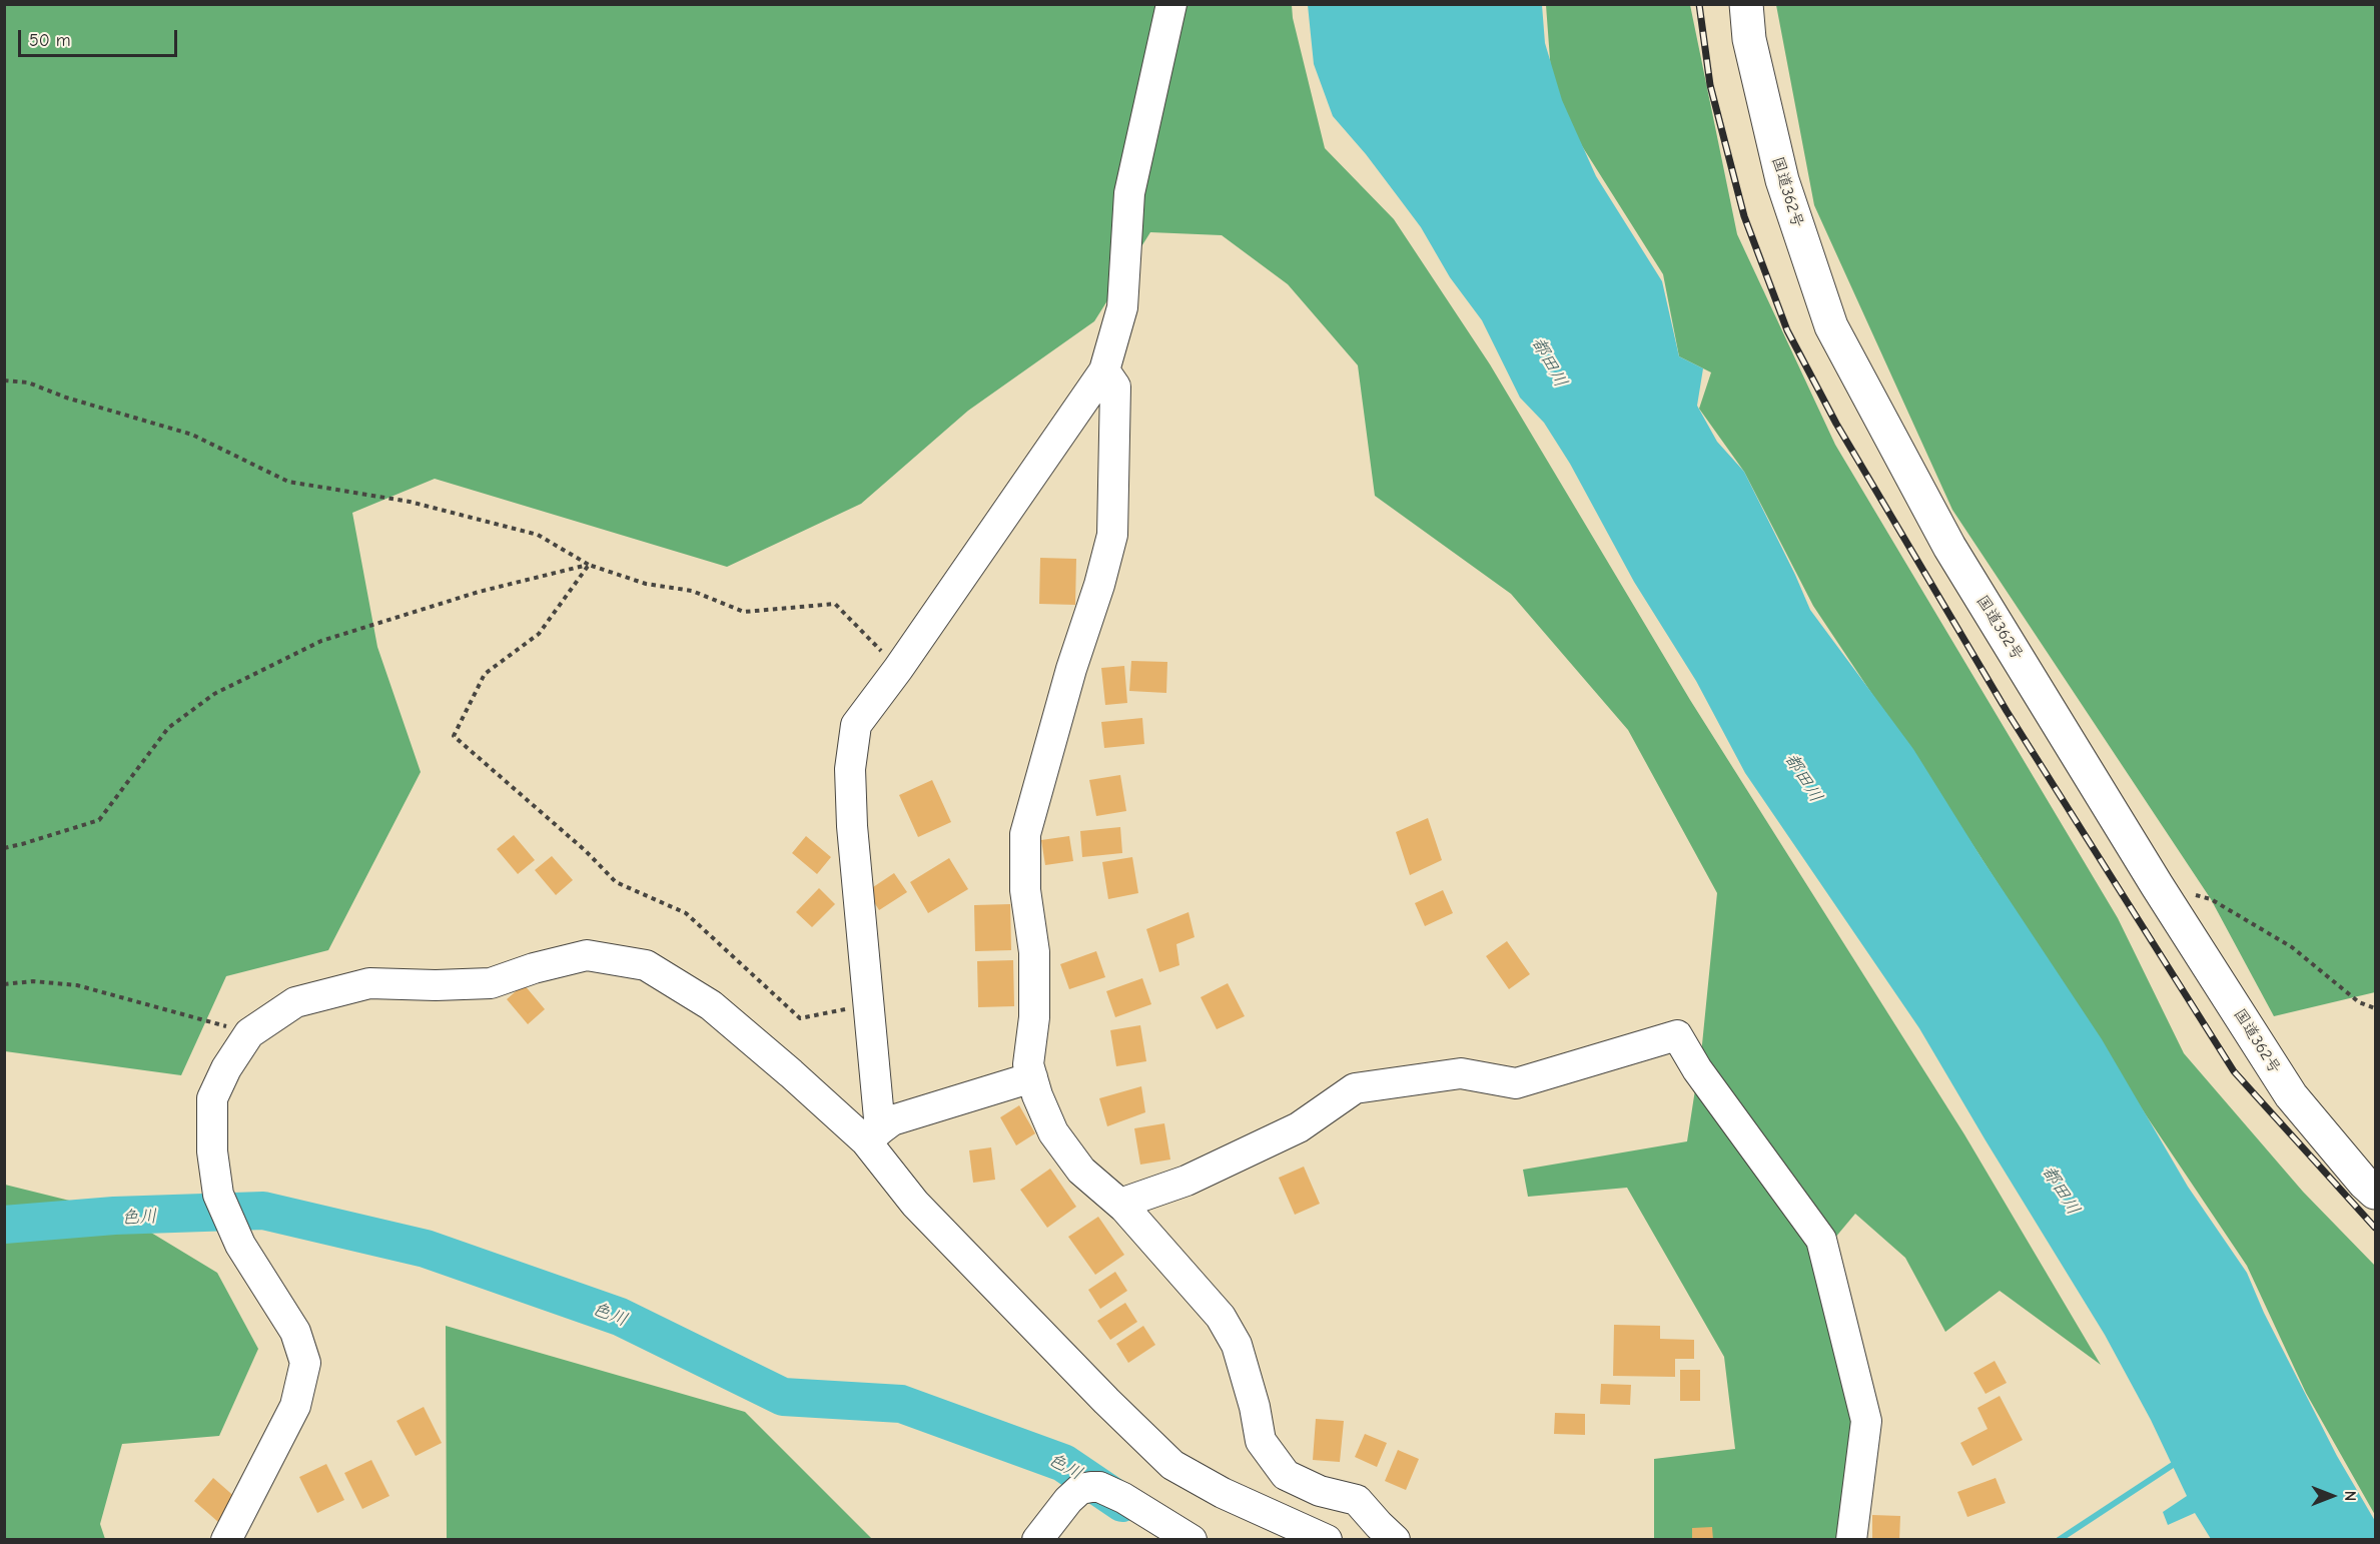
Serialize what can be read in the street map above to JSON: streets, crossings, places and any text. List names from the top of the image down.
{
  "streets": {
    "highway": ["国道362号"]
  },
  "water": ["都田川", "色川"],
  "scale_bar": "50 m",
  "north": "right"
}
